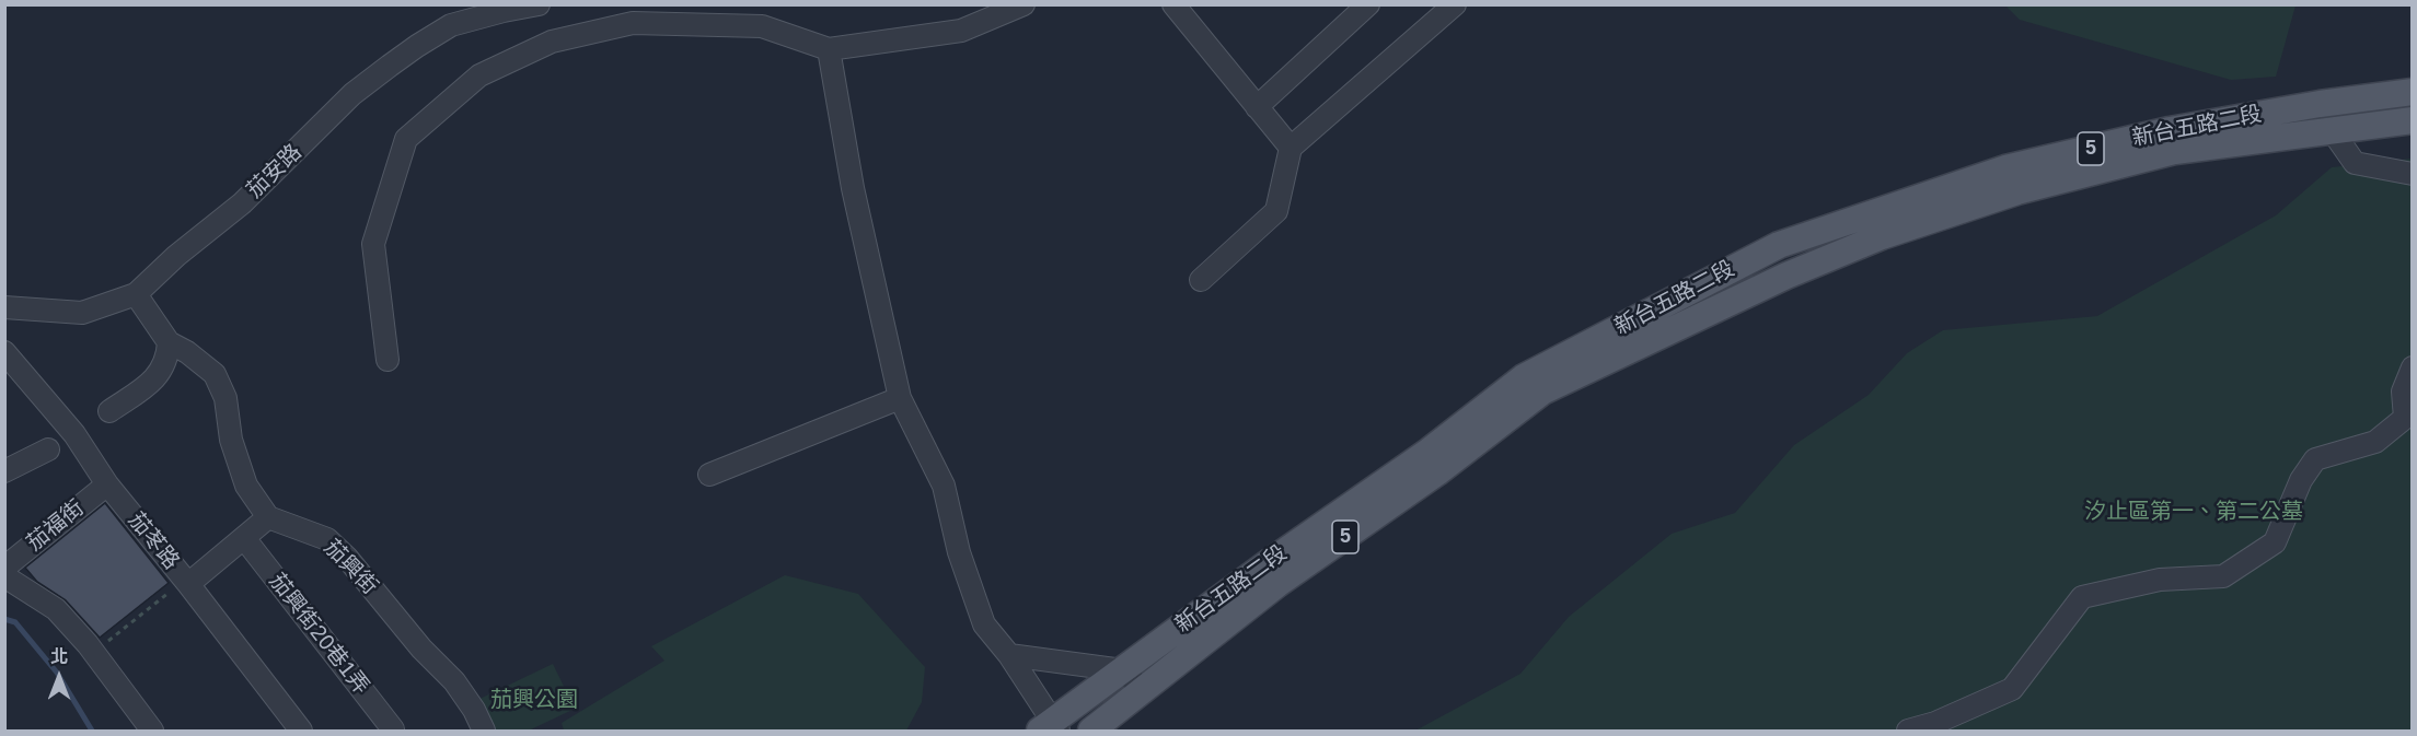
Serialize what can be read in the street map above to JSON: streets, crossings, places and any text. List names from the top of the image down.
{
  "streets": {
    "main road": ["新台五路二段", "5"],
    "street": [
      "茄安路",
      "茄福街",
      "茄苳路",
      "茄興街",
      "茄興街20巷1弄"
    ]
  },
  "crossings": [
    ["茄福街", "茄苳路"]
  ],
  "parks": ["汐止區第一、第二公墓", "茄興公園"],
  "north": "top"
}
